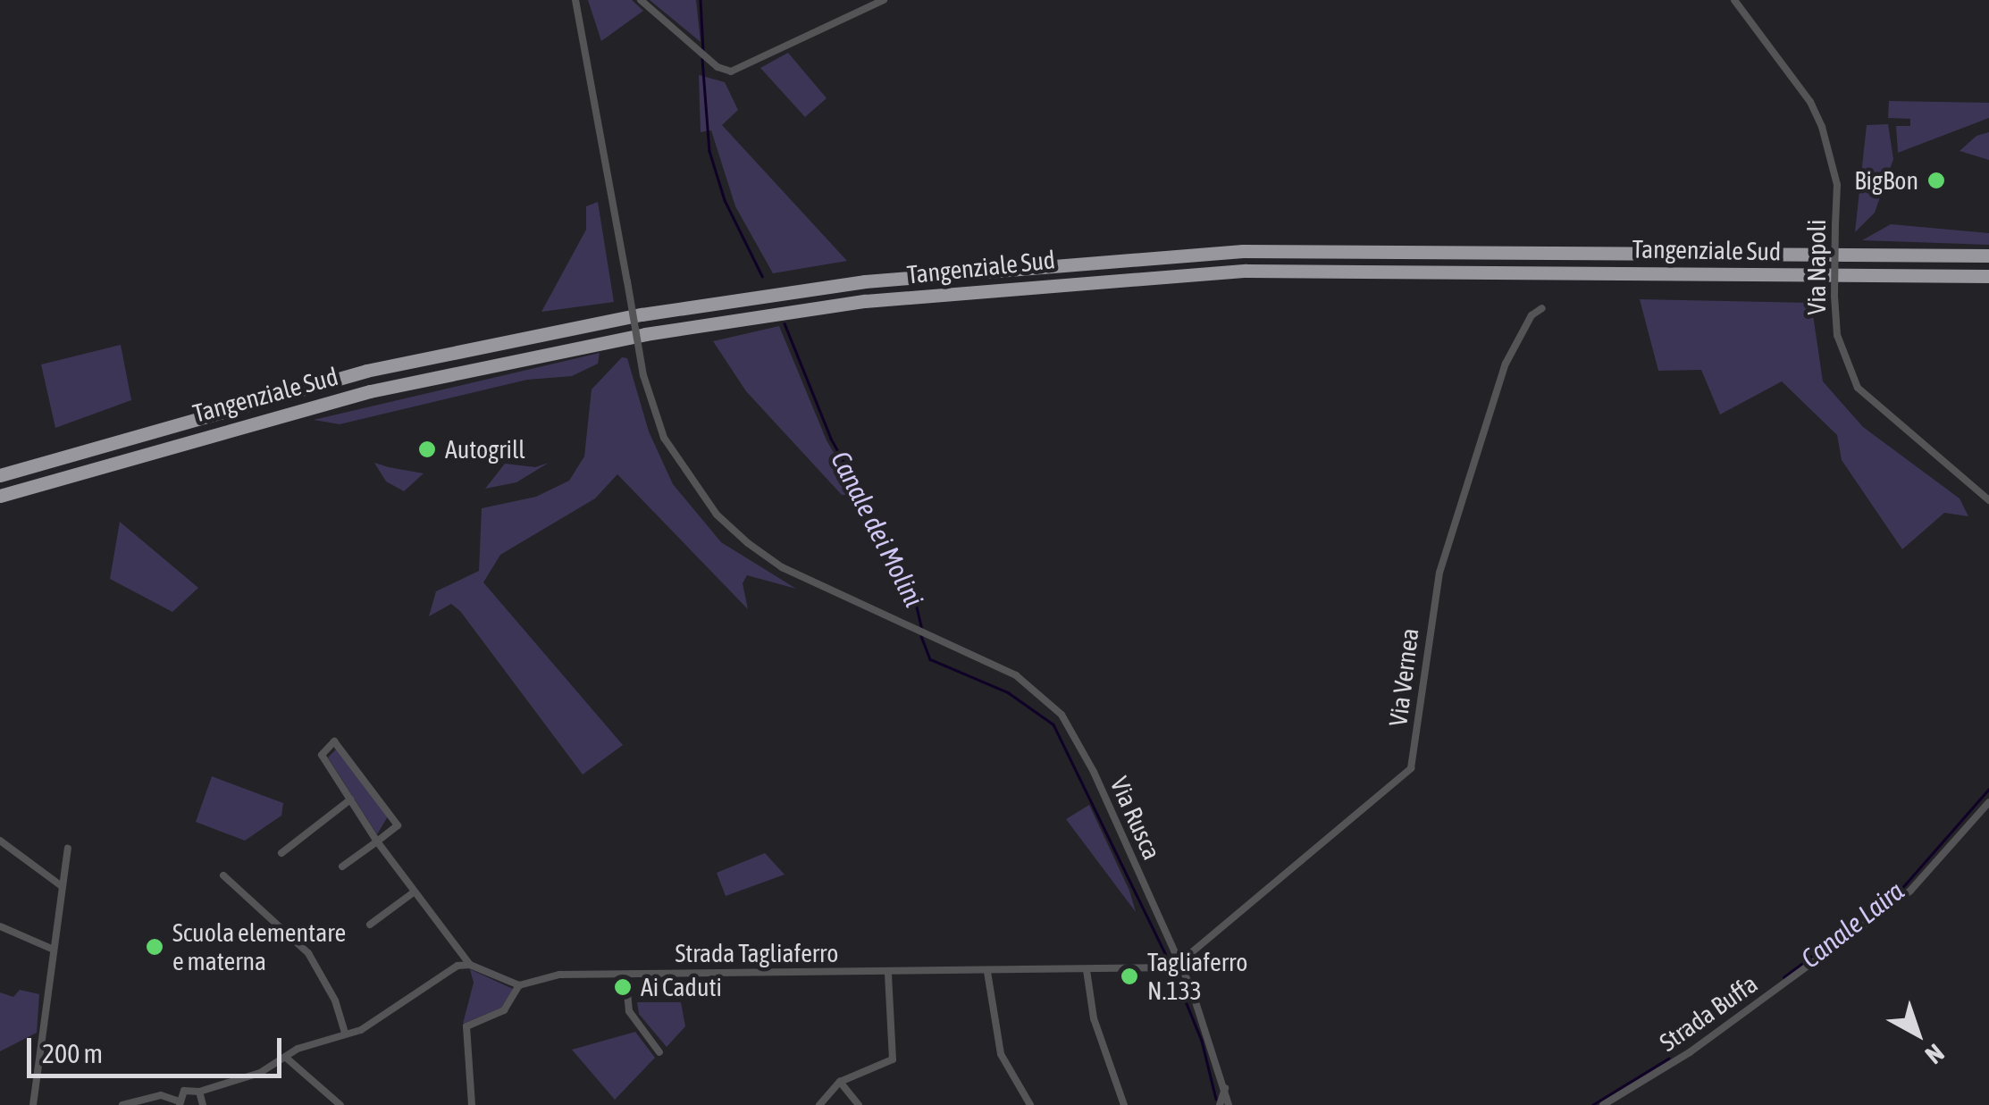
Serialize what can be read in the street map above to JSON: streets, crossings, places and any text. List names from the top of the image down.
{
  "streets": {
    "highway": ["Tangenziale Sud"],
    "street": [
      "Via Napoli",
      "Via Vernea",
      "Via Rusca",
      "Strada Tagliaferro",
      "Strada Buffa"
    ]
  },
  "crossings": [
    ["Via Vernea", "Via Rusca"],
    ["Via Vernea", "Strada Tagliaferro"],
    ["Via Rusca", "Strada Tagliaferro"]
  ],
  "water": ["Canale dei Molini", "Canale Laira"],
  "places": [
    "BigBon",
    "Autogrill",
    "Scuola elementare e materna",
    "Tagliaferro N.133",
    "Ai Caduti"
  ],
  "scale_bar": "200 m",
  "north": "bottom right"
}
